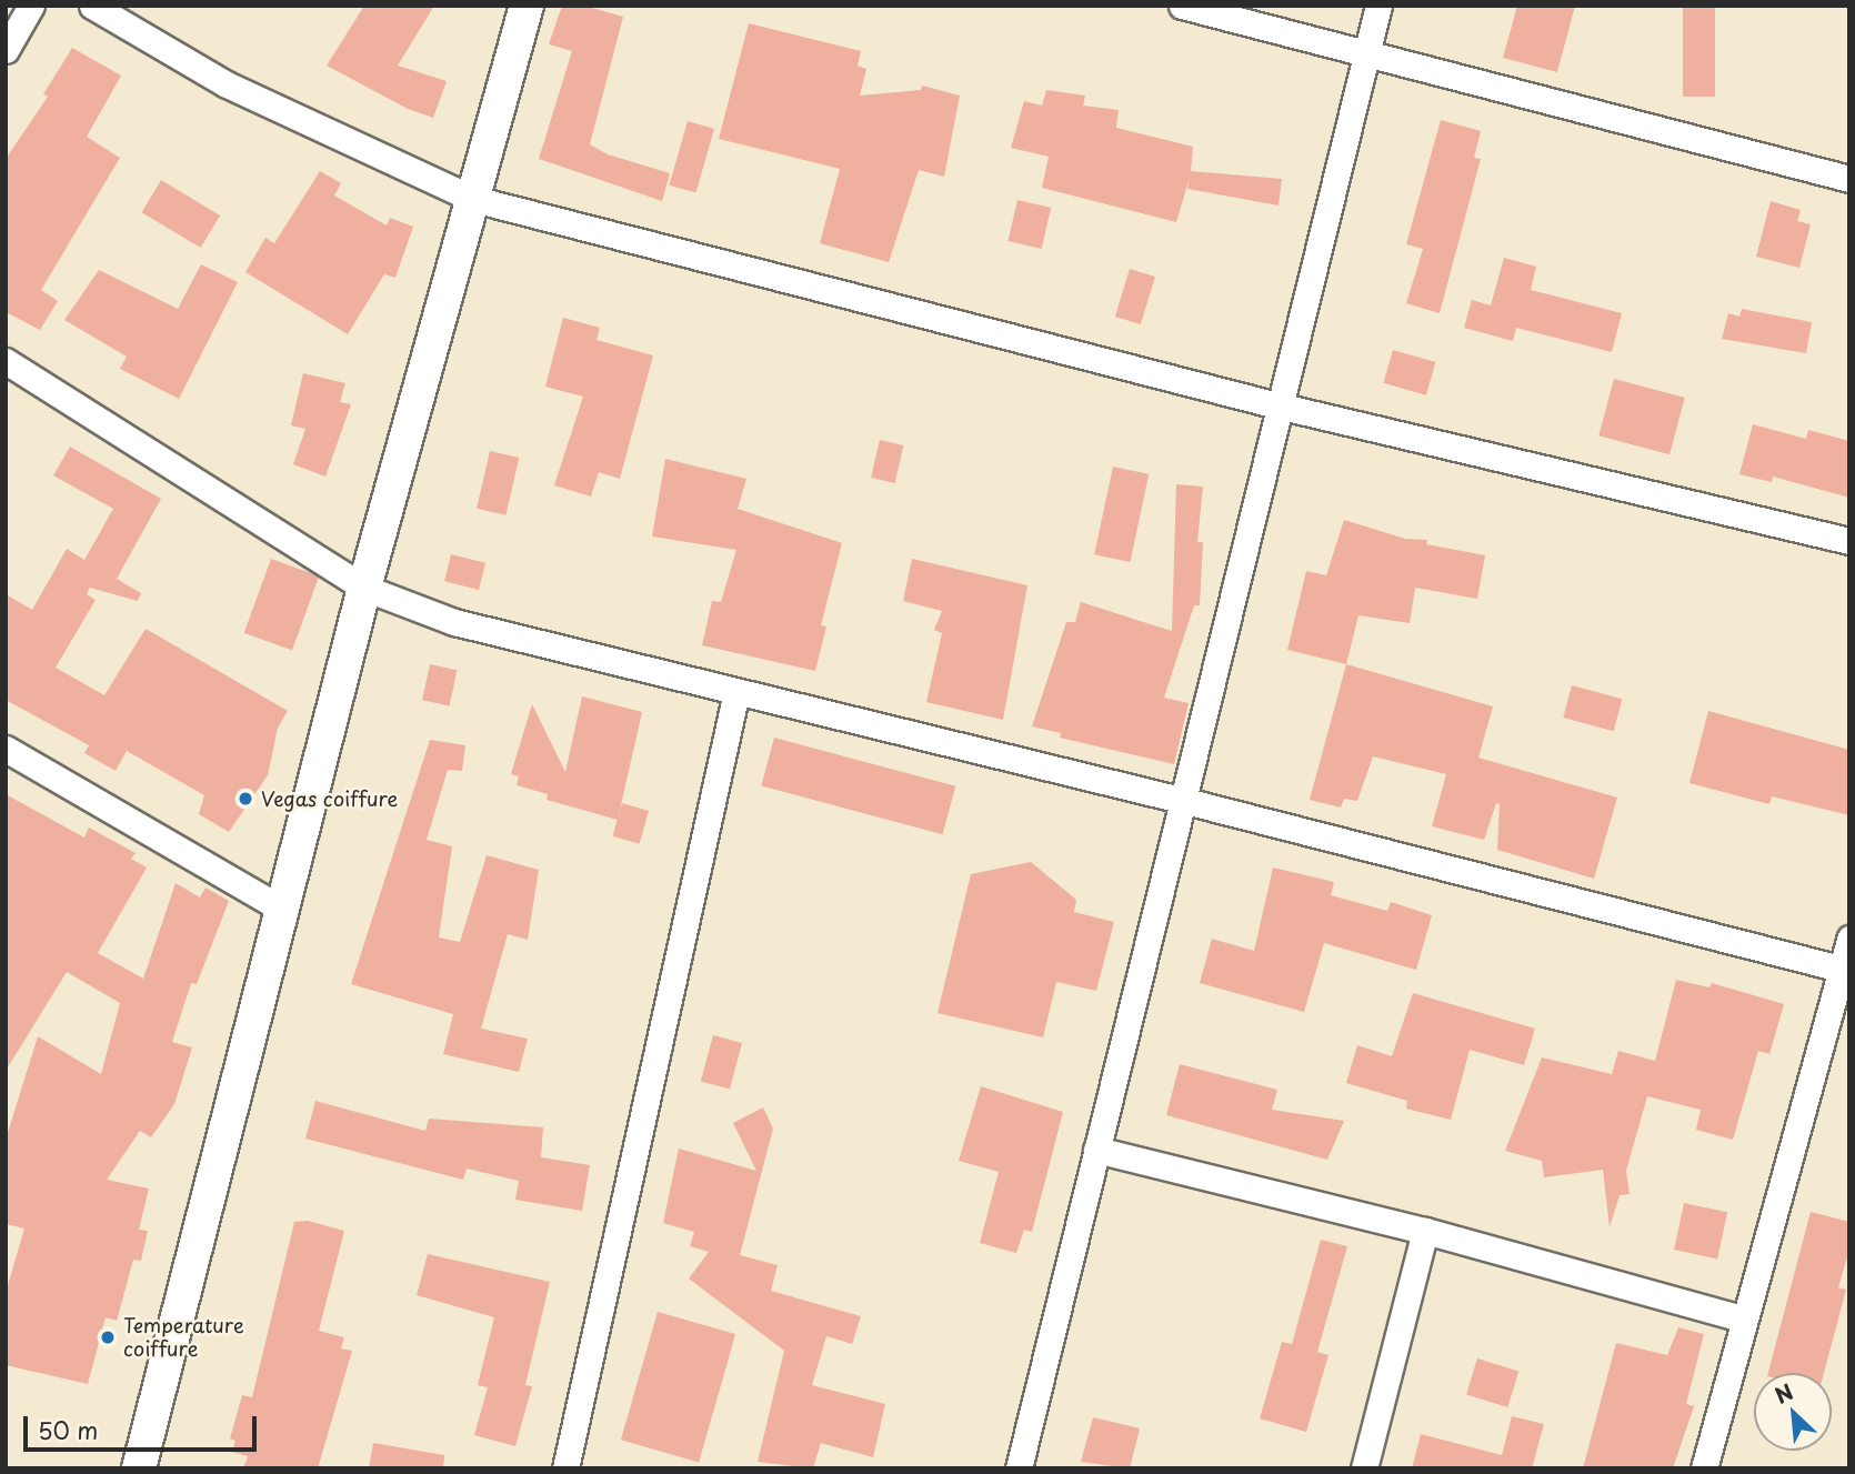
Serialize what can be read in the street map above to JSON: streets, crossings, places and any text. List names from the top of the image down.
{
  "places": ["Vegas coiffure", "Temperature coiffure"],
  "scale_bar": "50 m",
  "north": "top left"
}
